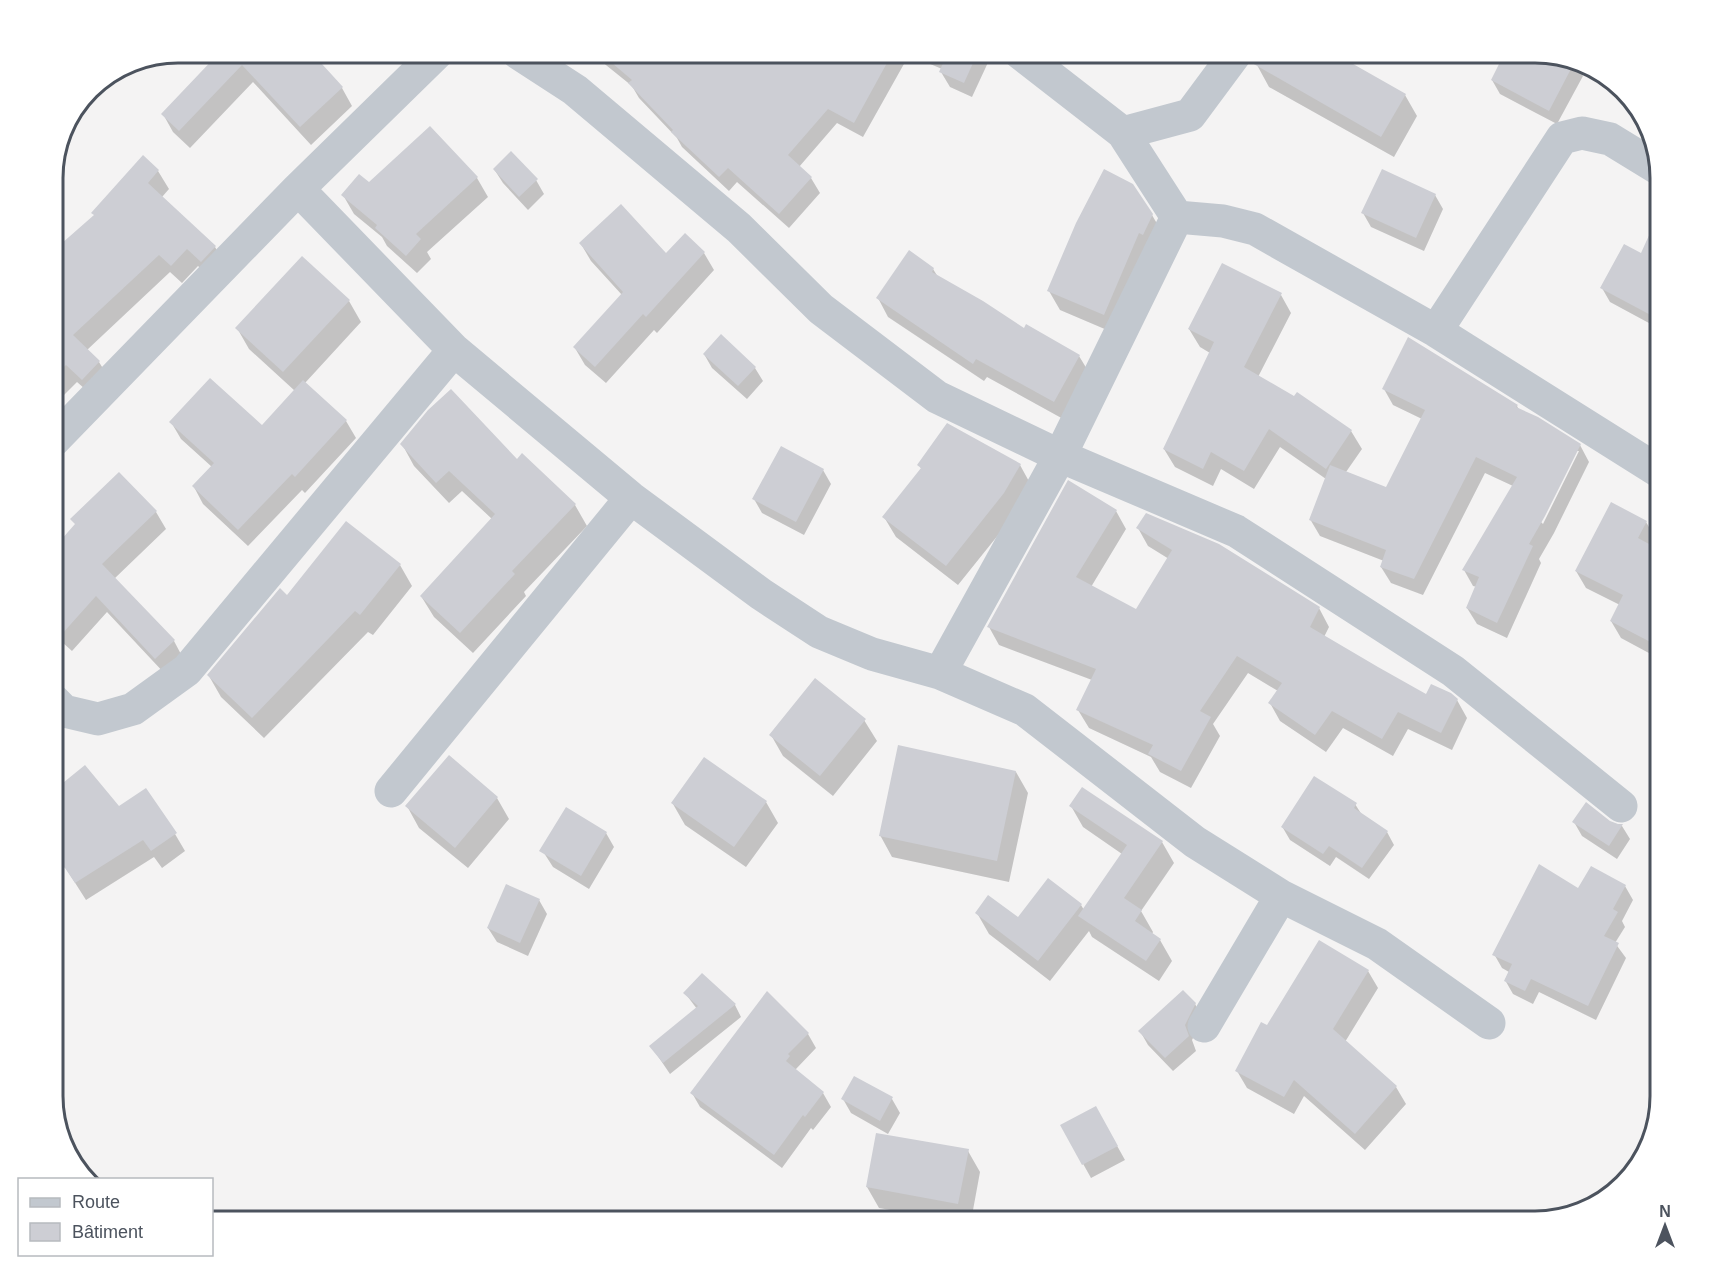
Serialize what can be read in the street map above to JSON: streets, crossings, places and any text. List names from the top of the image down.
{
  "legend": ["Route", "Bâtiment"],
  "north": "top"
}
